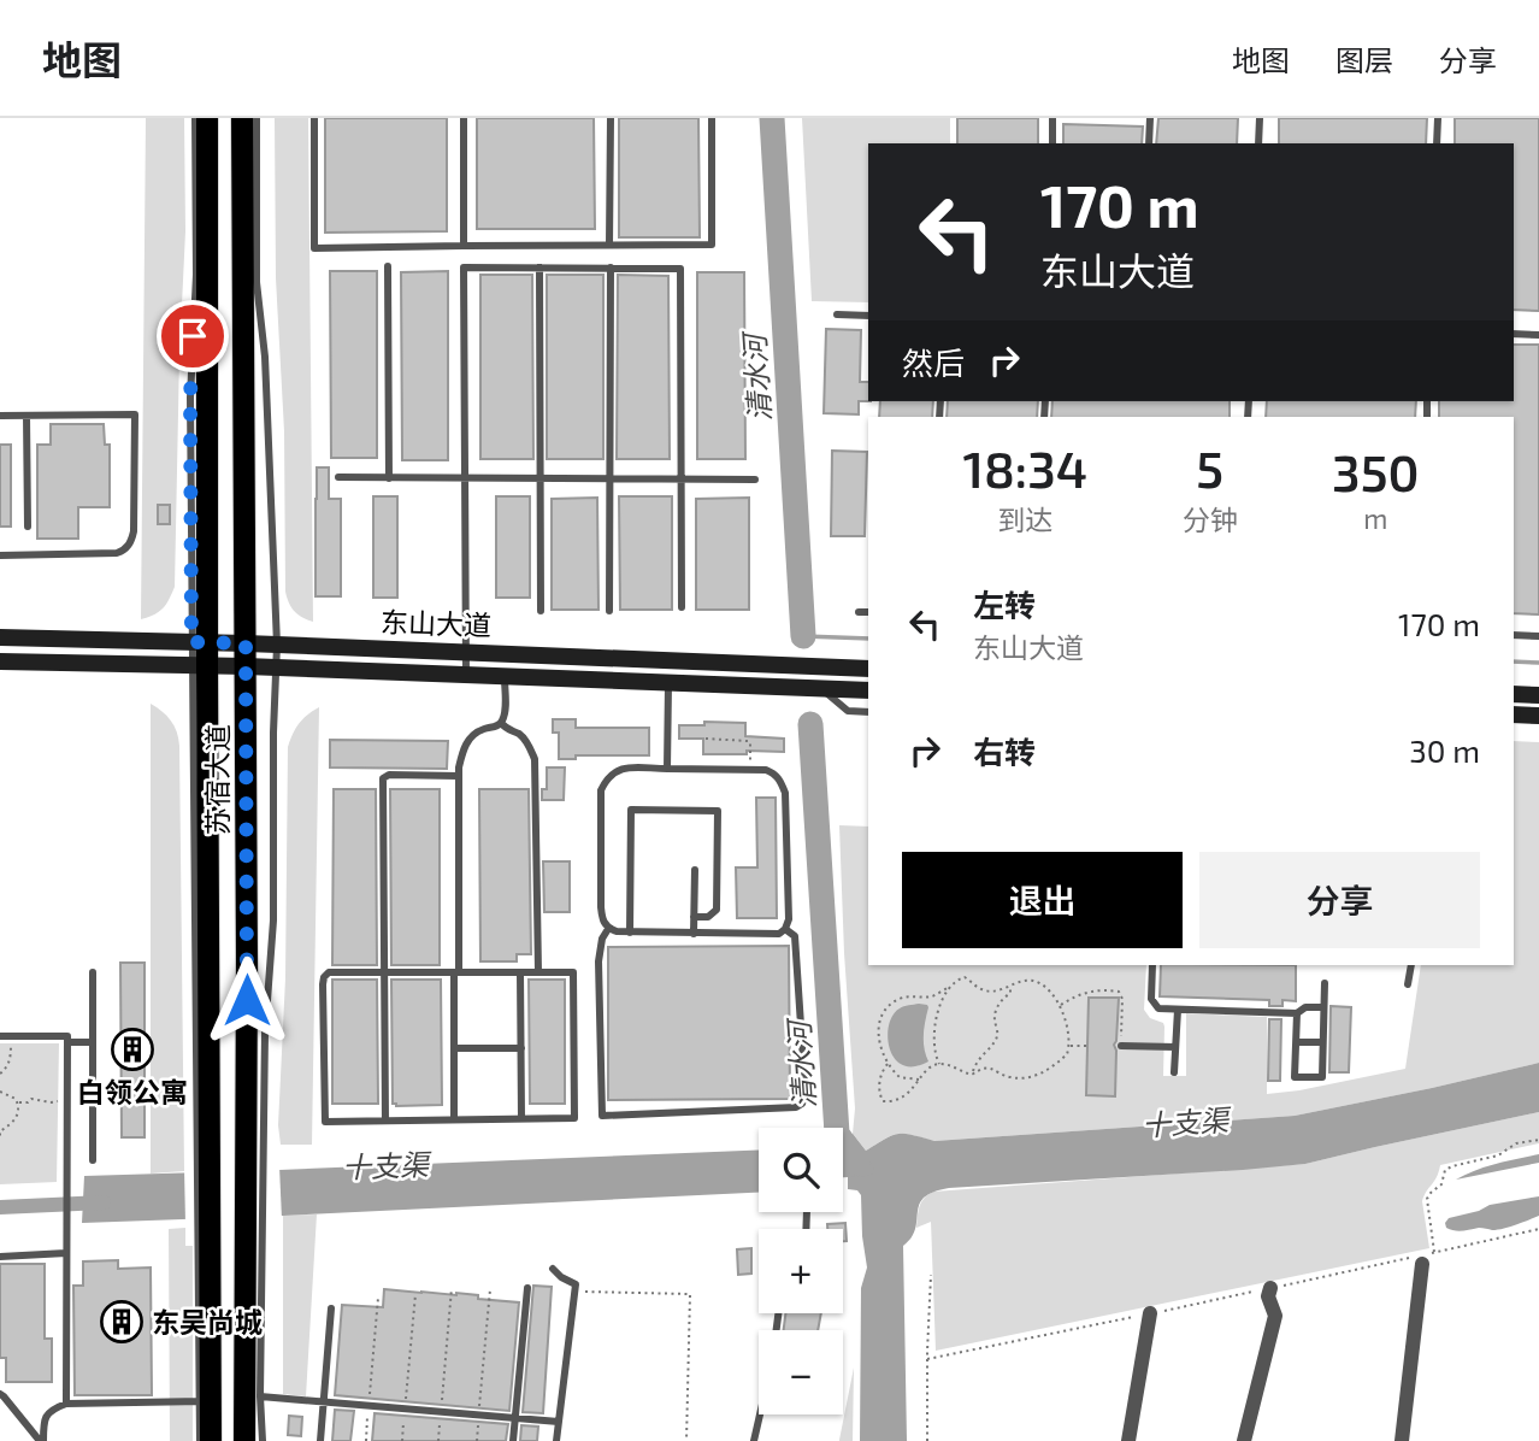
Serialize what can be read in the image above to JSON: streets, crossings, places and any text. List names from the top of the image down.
{
  "streets": {
    "main road": ["东山大道", "苏宿大道"]
  },
  "crossings": [
    ["东山大道", "苏宿大道"]
  ],
  "water": ["清水河", "十支渠"],
  "places": {
    "building": ["白领公寓", "东吴尚城"]
  },
  "page": {
    "header": "地图",
    "nav": ["地图", "图层", "分享"],
    "turn": ["170 m", "东山大道"],
    "then": "然后",
    "eta": [
      "18:34",
      "到达",
      "5",
      "分钟",
      "350",
      "m"
    ],
    "list": [
      {
        "name": "左转",
        "note": "东山大道",
        "value": "170 m"
      },
      {
        "name": "右转",
        "value": "30 m"
      }
    ],
    "buttons": ["退出", "分享"],
    "map_buttons": ["+", "−"]
  }
}
